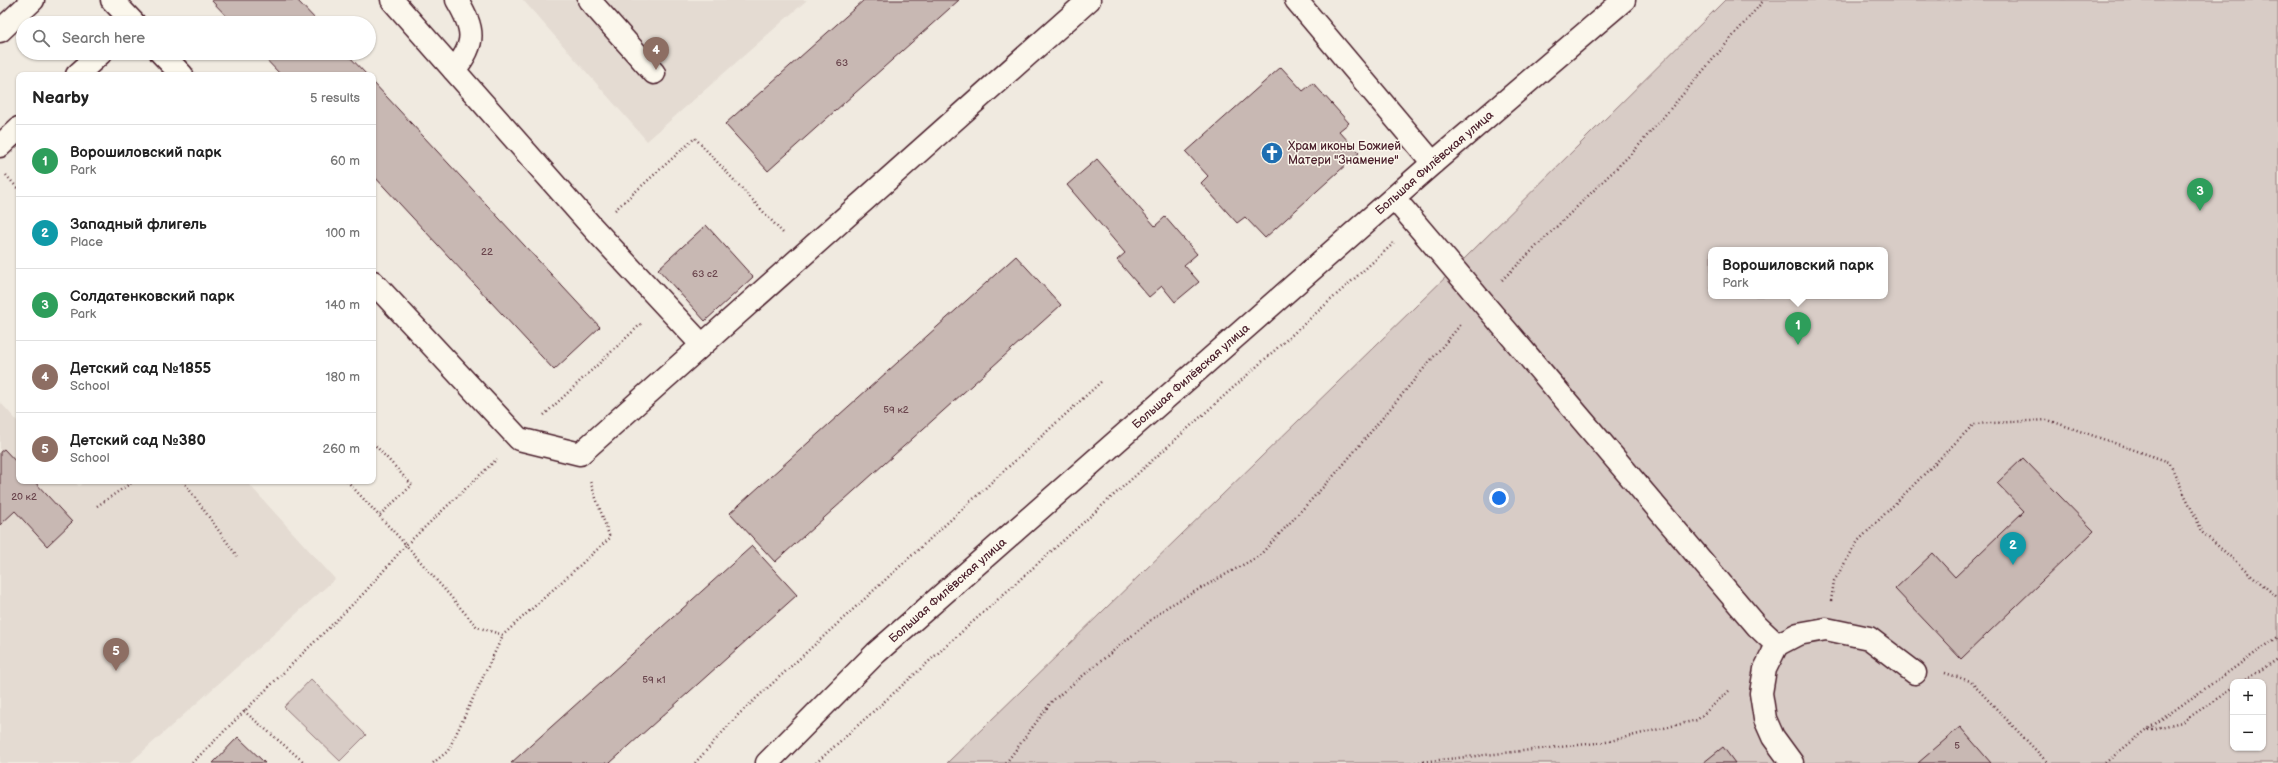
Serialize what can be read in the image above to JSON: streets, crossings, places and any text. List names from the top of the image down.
{
  "streets": {
    "street": ["Большая Филёвская улица"]
  },
  "places": {
    "church": ["Храм иконы Божией Матери \"Знамение\""]
  },
  "house_numbers": [
    "63",
    "22",
    "63 с2",
    "59 к2",
    "20 к2",
    "59 к1",
    "5"
  ],
  "page": {
    "search": "Search here",
    "pins": [
      "4",
      "3",
      "1",
      "2",
      "5"
    ],
    "heading": ["Nearby", "5 results"],
    "list": [
      {
        "mark": "1",
        "name": "Ворошиловский парк",
        "note": "Park",
        "value": "60 m"
      },
      {
        "mark": "2",
        "name": "Западный флигель",
        "note": "Place",
        "value": "100 m"
      },
      {
        "mark": "3",
        "name": "Солдатенковский парк",
        "note": "Park",
        "value": "140 m"
      },
      {
        "mark": "4",
        "name": "Детский сад №1855",
        "note": "School",
        "value": "180 m"
      },
      {
        "mark": "5",
        "name": "Детский сад №380",
        "note": "School",
        "value": "260 m"
      }
    ],
    "popup": ["Ворошиловский парк", "Park"],
    "map_buttons": ["+", "−"]
  }
}
